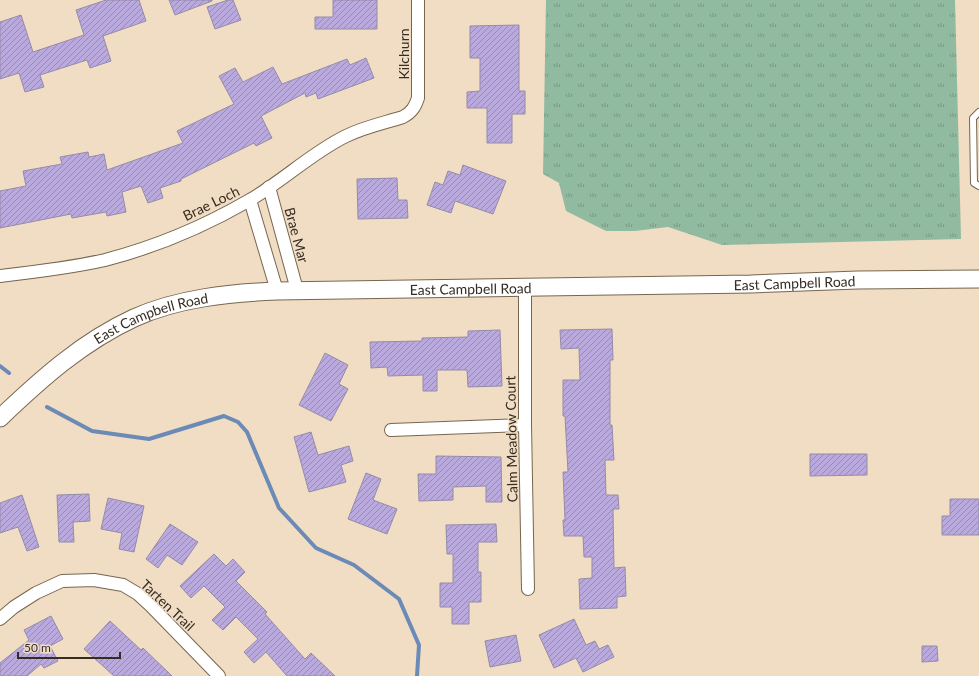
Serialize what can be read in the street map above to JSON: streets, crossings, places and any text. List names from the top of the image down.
{
  "streets": {
    "main road": ["East Campbell Road"],
    "street": [
      "Kilchurn",
      "Brae Loch",
      "Brae Mar",
      "Calm Meadow Court",
      "Tarten Trail"
    ]
  },
  "crossings": [
    ["Kilchurn", "Brae Loch"],
    ["Brae Loch", "Brae Mar"],
    ["Brae Mar", "East Campbell Road"],
    ["East Campbell Road", "Calm Meadow Court"]
  ],
  "scale_bar": "50 m"
}
